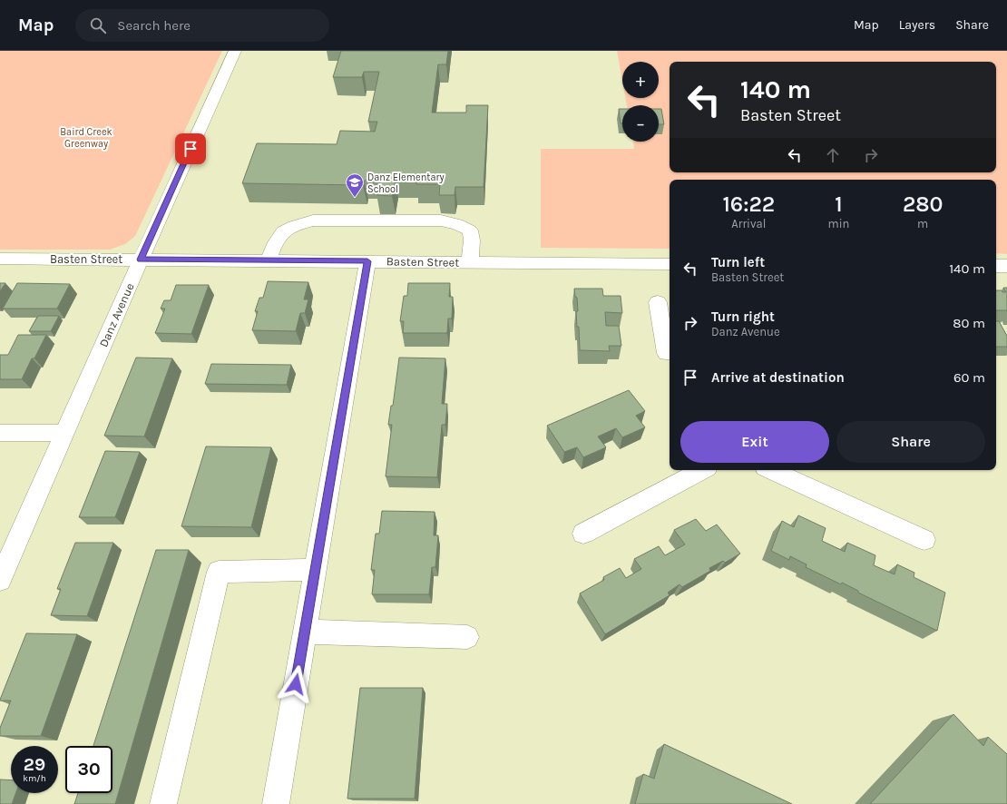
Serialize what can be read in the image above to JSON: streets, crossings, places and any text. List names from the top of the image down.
{
  "streets": {
    "street": ["Basten Street", "Danz Avenue"]
  },
  "crossings": [
    ["Basten Street", "Danz Avenue"]
  ],
  "parks": ["Baird Creek Greenway"],
  "places": {
    "school or university": ["Danz Elementary School"]
  },
  "page": {
    "header": "Map",
    "search": "Search here",
    "nav": ["Map", "Layers", "Share"],
    "map_buttons": ["+", "−"],
    "turn": ["140 m", "Basten Street"],
    "eta": [
      "16:22",
      "Arrival",
      "1",
      "min",
      "280",
      "m"
    ],
    "list": [
      {
        "name": "Turn left",
        "note": "Basten Street",
        "value": "140 m"
      },
      {
        "name": "Turn right",
        "note": "Danz Avenue",
        "value": "80 m"
      },
      {
        "name": "Arrive at destination",
        "value": "60 m"
      }
    ],
    "buttons": ["Exit", "Share"],
    "speed": "29 km/h",
    "limit": "30"
  }
}
